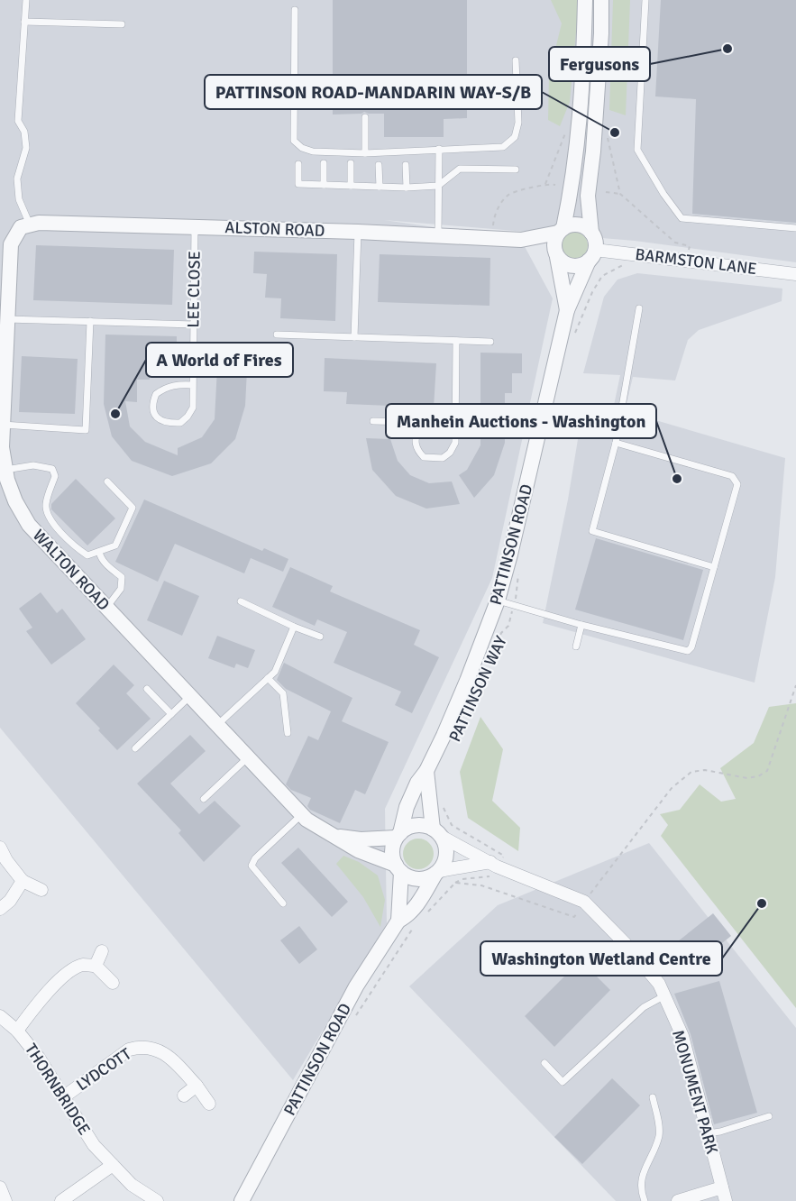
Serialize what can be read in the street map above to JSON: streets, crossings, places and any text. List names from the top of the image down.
{
  "streets": {
    "street": [
      "ALSTON ROAD",
      "BARMSTON LANE",
      "PATTINSON ROAD",
      "WALTON ROAD",
      "LYDCOTT",
      "THORNBRIDGE",
      "MONUMENT PARK"
    ],
    "lane": ["LEE CLOSE"],
    "path": ["PATTINSON WAY"]
  },
  "crossings": [
    ["ALSTON ROAD", "BARMSTON LANE"],
    ["ALSTON ROAD", "LEE CLOSE"],
    ["ALSTON ROAD", "PATTINSON ROAD"],
    ["ALSTON ROAD", "WALTON ROAD"],
    ["BARMSTON LANE", "PATTINSON ROAD"],
    ["PATTINSON ROAD", "WALTON ROAD"],
    ["PATTINSON ROAD", "MONUMENT PARK"],
    ["WALTON ROAD", "MONUMENT PARK"],
    ["LYDCOTT", "THORNBRIDGE"]
  ],
  "places": [
    "Fergusons",
    "PATTINSON ROAD-MANDARIN WAY-S/B",
    "A World of Fires",
    "Manhein Auctions - Washington",
    "Washington Wetland Centre"
  ]
}
